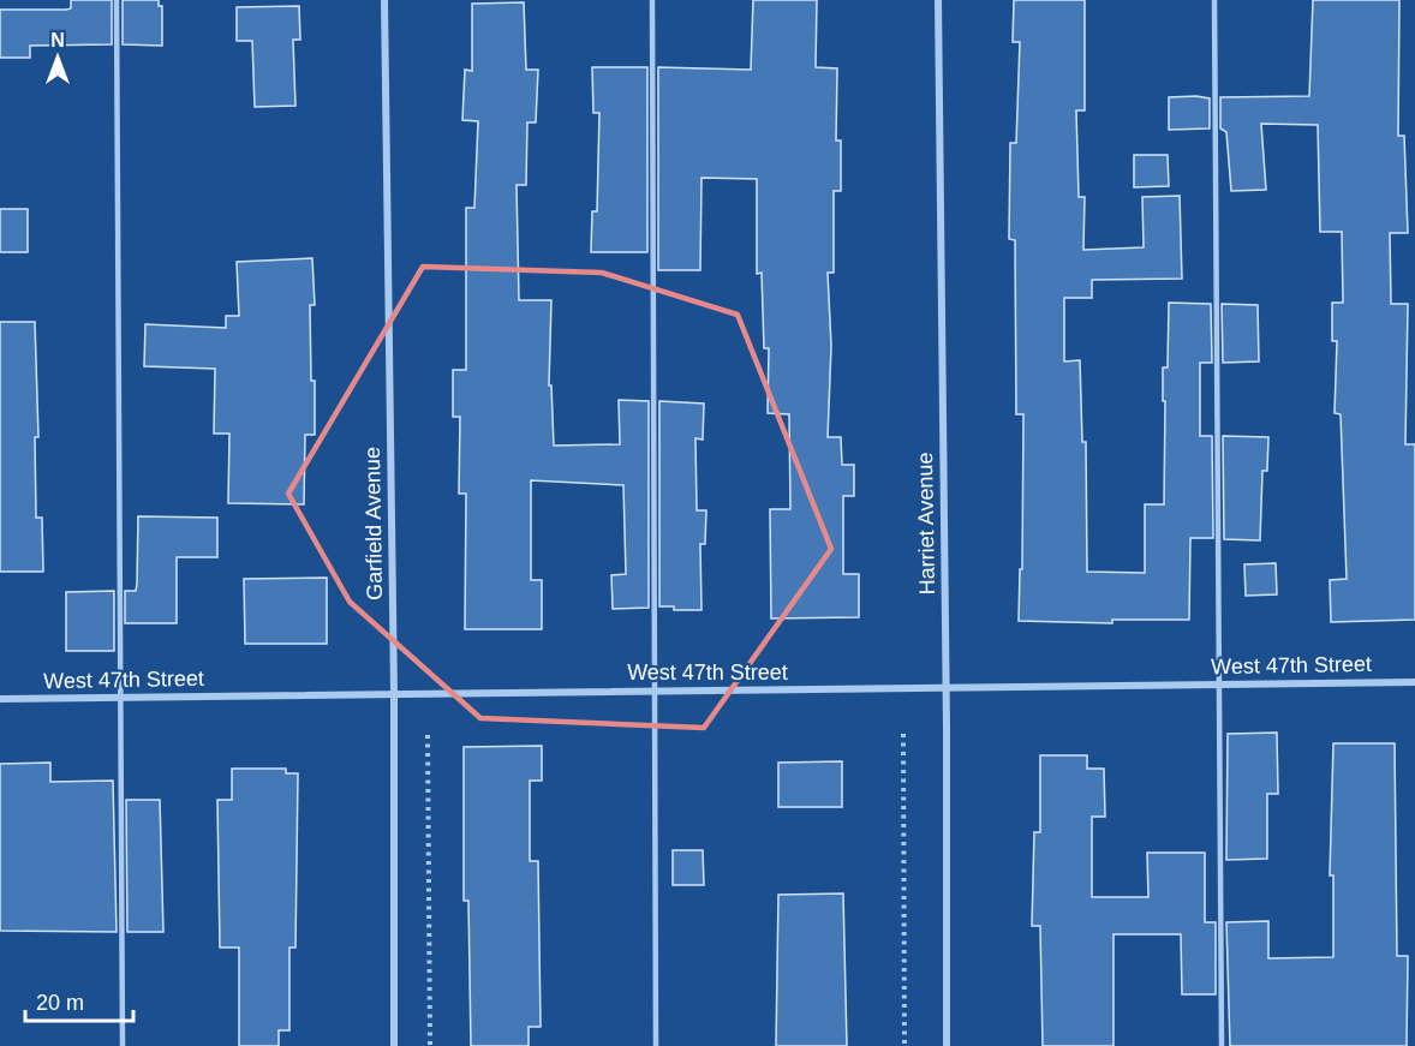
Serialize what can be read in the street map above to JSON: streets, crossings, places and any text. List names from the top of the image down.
{
  "streets": {
    "street": ["Garfield Avenue", "Harriet Avenue", "West 47th Street"]
  },
  "crossings": [
    ["Garfield Avenue", "West 47th Street"],
    ["Harriet Avenue", "West 47th Street"]
  ],
  "scale_bar": "20 m",
  "north": "top"
}
